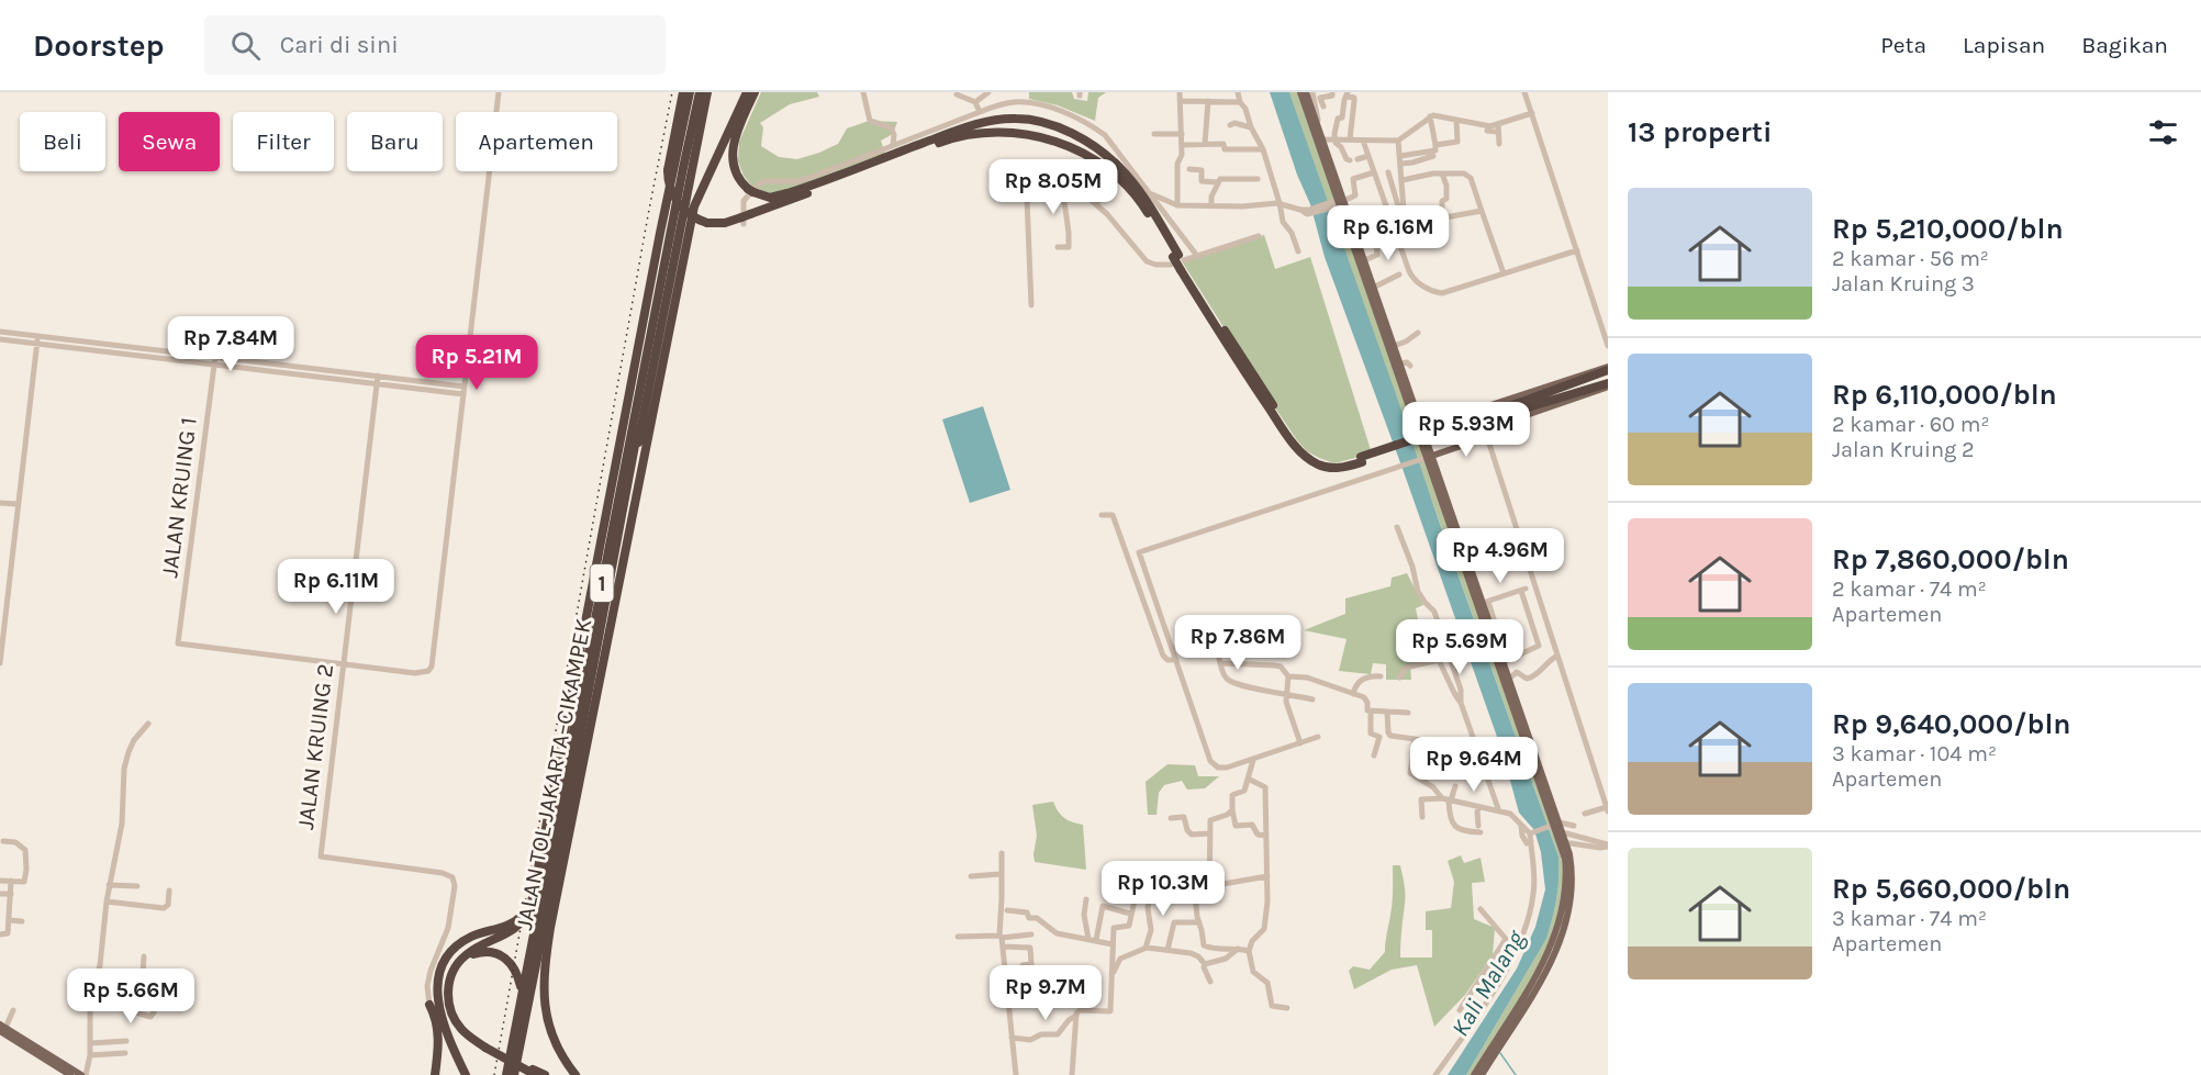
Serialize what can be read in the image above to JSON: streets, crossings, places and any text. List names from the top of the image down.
{
  "streets": {
    "highway": ["1", "JALAN TOL JAKARTA–CIKAMPEK"],
    "street": ["JALAN KRUING 1", "JALAN KRUING 2"]
  },
  "crossings": [
    ["JALAN KRUING 1", "JALAN KRUING 2"],
    ["1", "JALAN TOL JAKARTA–CIKAMPEK"]
  ],
  "water": ["Kali Malang"],
  "page": {
    "header": "Doorstep",
    "search": "Cari di sini",
    "nav": ["Peta", "Lapisan", "Bagikan"],
    "heading": "13 properti",
    "chip": [
      "Beli",
      "Sewa",
      "Filter",
      "Baru",
      "Apartemen"
    ],
    "price": [
      "Rp 8.05M",
      "Rp 6.16M",
      "Rp 7.84M",
      "Rp 5.21M",
      "Rp 5.93M",
      "Rp 4.96M",
      "Rp 6.11M",
      "Rp 7.86M",
      "Rp 5.69M",
      "Rp 9.64M",
      "Rp 10.3M",
      "Rp 9.7M",
      "Rp 5.66M"
    ],
    "list": [
      {
        "name": "Rp 5,210,000/bln",
        "note": "2 kamar · 56 m² · Jalan Kruing 3"
      },
      {
        "name": "Rp 6,110,000/bln",
        "note": "2 kamar · 60 m² · Jalan Kruing 2"
      },
      {
        "name": "Rp 7,860,000/bln",
        "note": "2 kamar · 74 m² · Apartemen"
      },
      {
        "name": "Rp 9,640,000/bln",
        "note": "3 kamar · 104 m² · Apartemen"
      },
      {
        "name": "Rp 5,660,000/bln",
        "note": "3 kamar · 74 m² · Apartemen"
      }
    ]
  }
}
